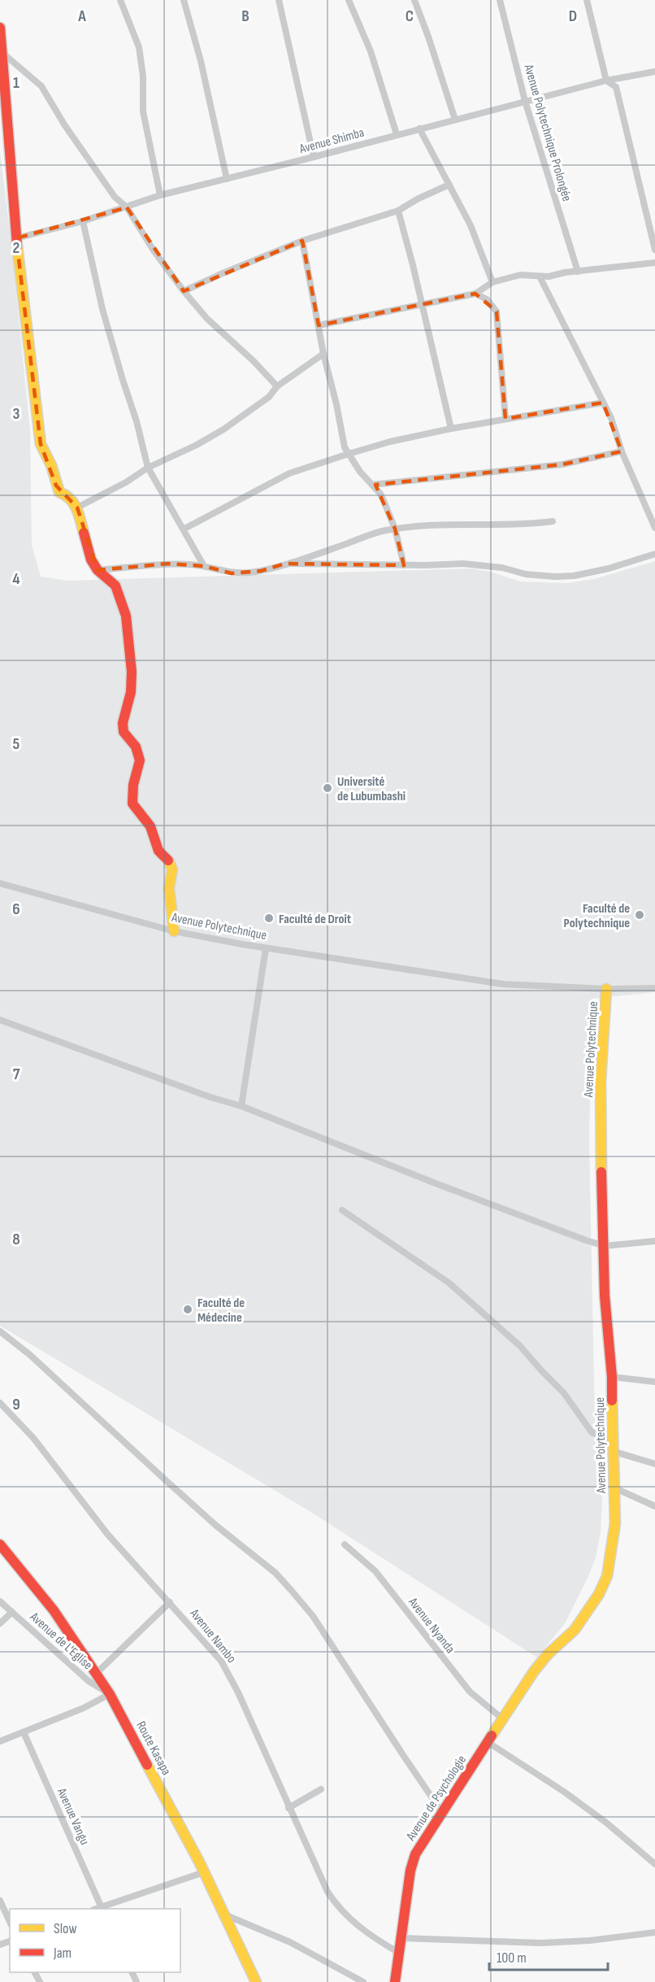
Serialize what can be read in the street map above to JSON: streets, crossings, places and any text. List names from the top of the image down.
{
  "streets": {
    "street": [
      "Avenue Polytechnique Prolongée",
      "Avenue Shimba",
      "Avenue Polytechnique",
      "Avenue Nyanda",
      "Avenue Nambo",
      "Avenue de L'Eglise",
      "Route Kasapa",
      "Avenue de Psychologie",
      "Avenue Vangu"
    ]
  },
  "crossings": [
    ["Avenue Polytechnique Prolongée", "Avenue Shimba"],
    ["Avenue Polytechnique", "Avenue de Psychologie"],
    ["Avenue Nyanda", "Avenue de Psychologie"],
    ["Avenue Nambo", "Avenue de Psychologie"],
    ["Avenue de L'Eglise", "Route Kasapa"]
  ],
  "places": [
    "Université de Lubumbashi",
    "Faculté de Polytechnique",
    "Faculté de Droit",
    "Faculté de Médecine"
  ],
  "legend": ["Slow", "Jam"],
  "scale_bar": "100 m",
  "grid": {
    "columns": [
      "A",
      "B",
      "C",
      "D"
    ],
    "rows": [
      "1",
      "2",
      "3",
      "4",
      "5",
      "6",
      "7",
      "8",
      "9"
    ]
  }
}
